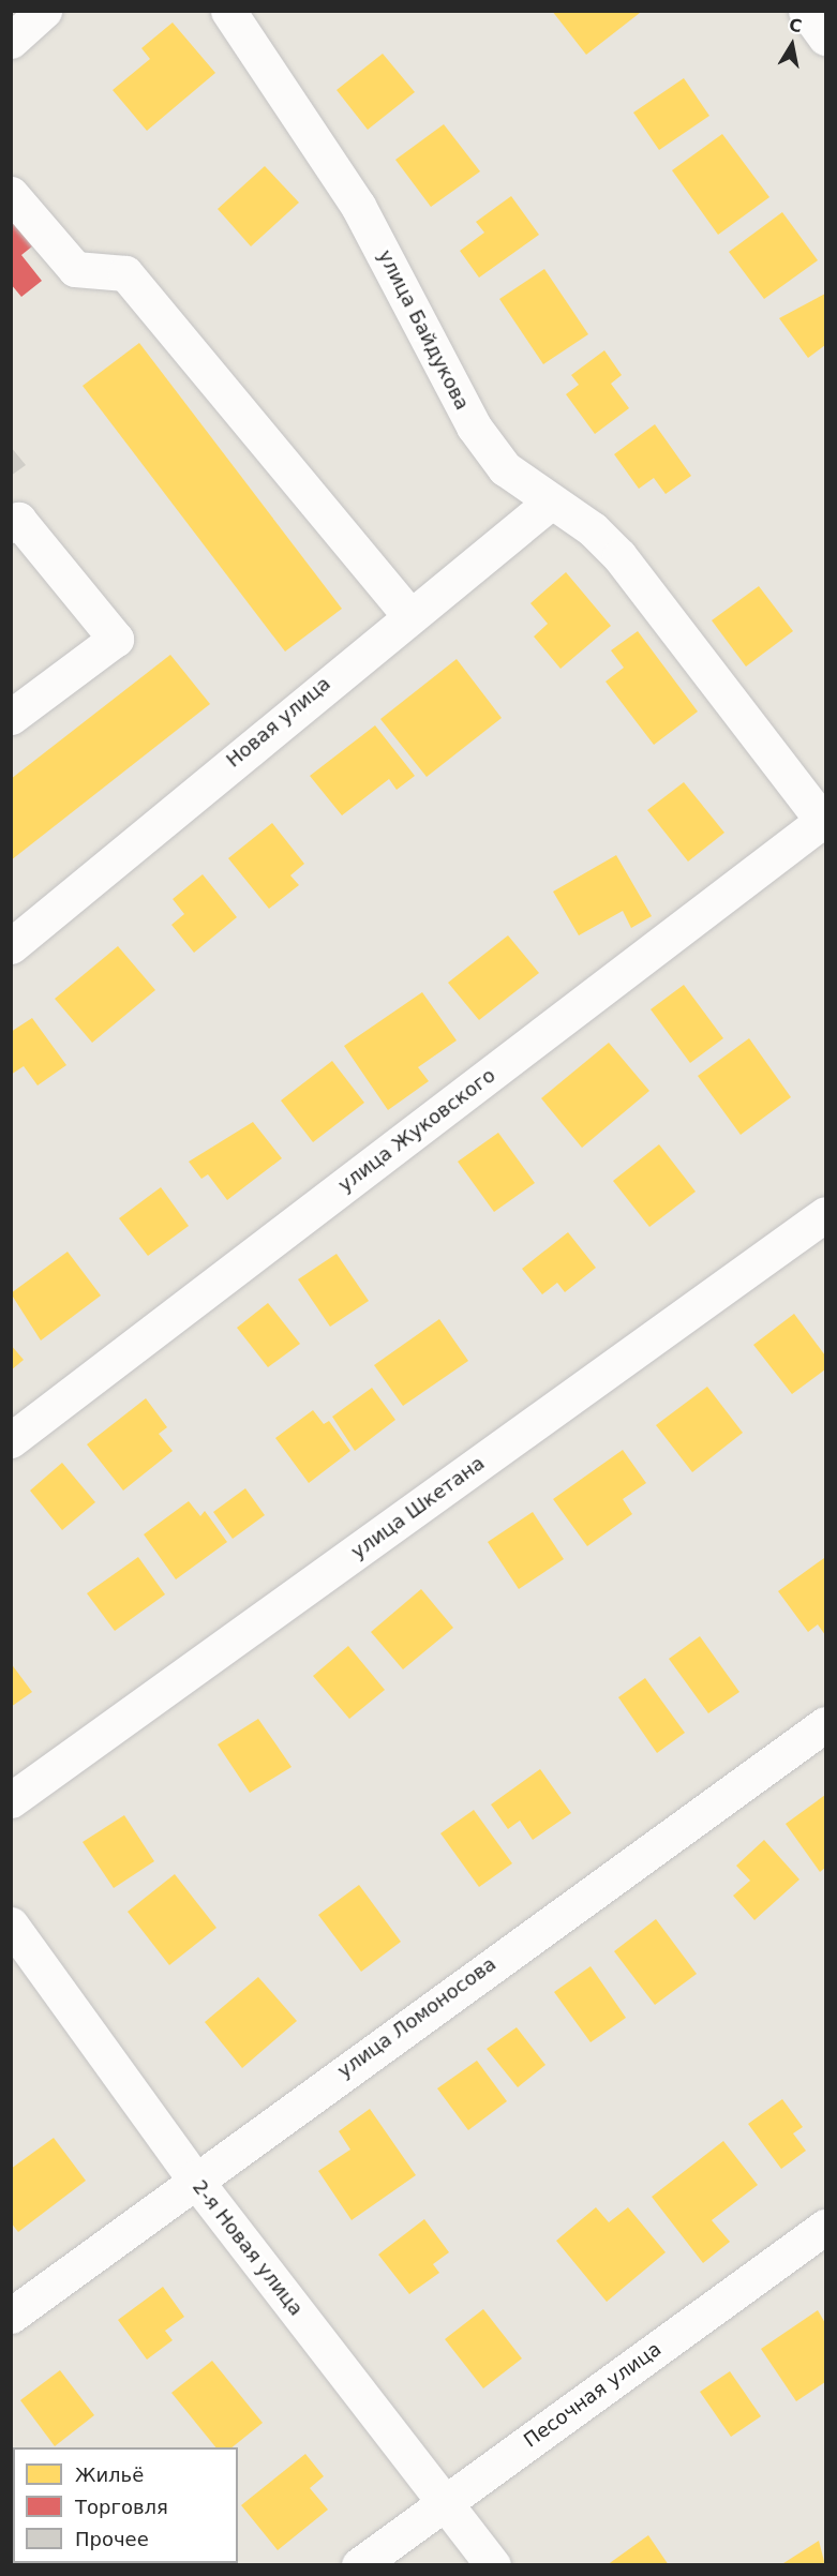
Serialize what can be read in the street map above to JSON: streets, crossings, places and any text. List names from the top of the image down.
{
  "streets": {
    "street": [
      "улица Байдукова",
      "Новая улица",
      "улица Жуковского",
      "улица Шкетана",
      "улица Ломоносова",
      "2-я Новая улица",
      "Песочная улица"
    ]
  },
  "crossings": [
    ["улица Байдукова", "Новая улица"],
    ["улица Байдукова", "улица Жуковского"],
    ["улица Ломоносова", "2-я Новая улица"],
    ["2-я Новая улица", "Песочная улица"]
  ],
  "legend": ["Жильё", "Торговля", "Прочее"],
  "north": "top"
}
